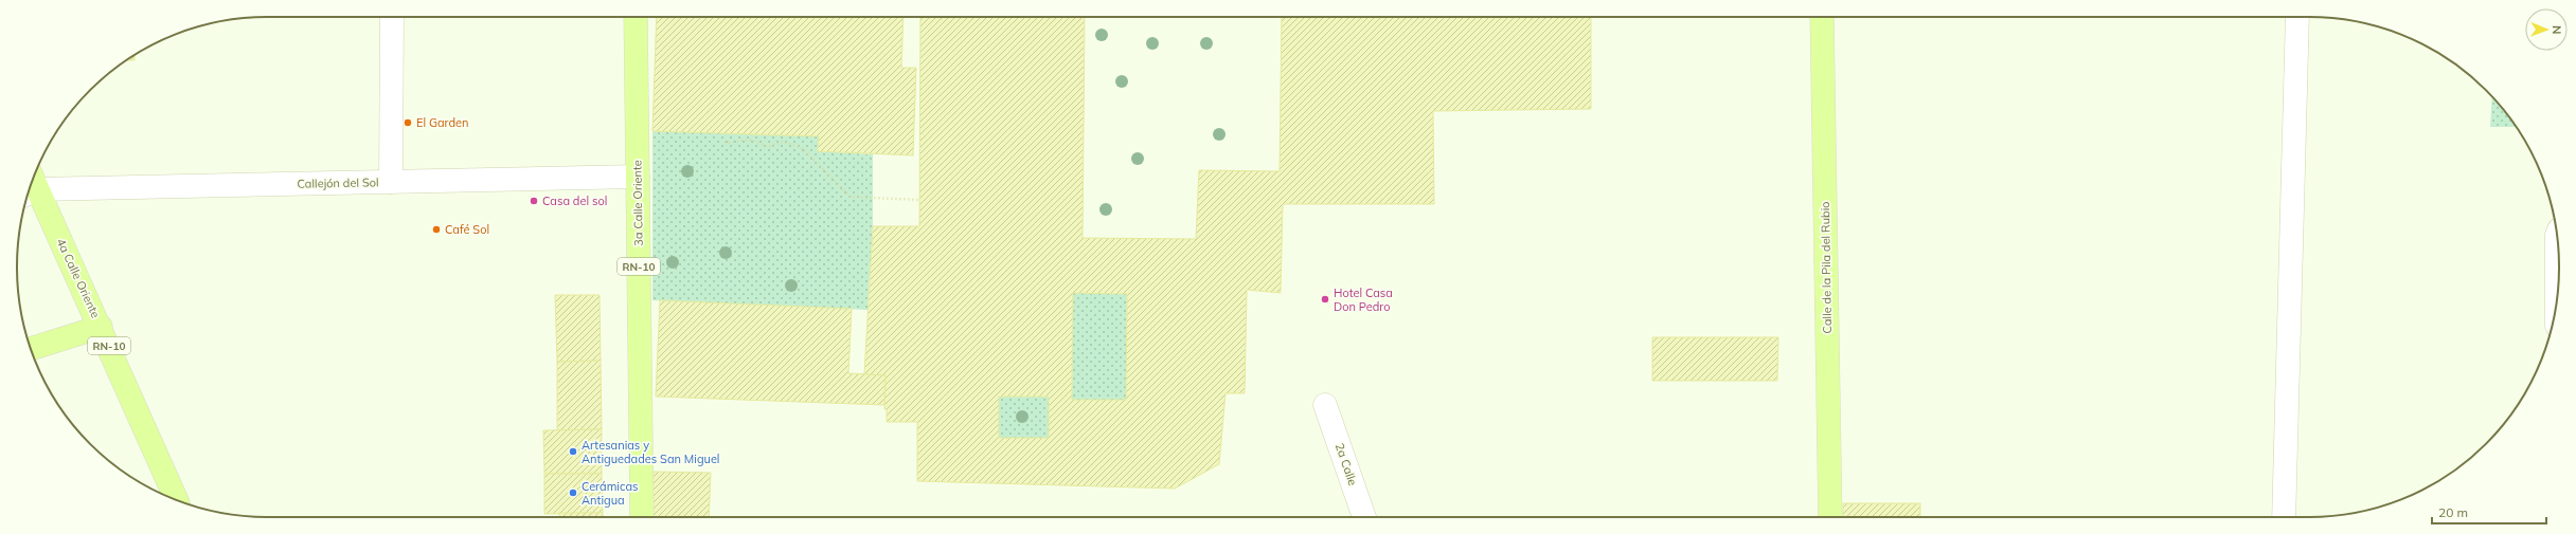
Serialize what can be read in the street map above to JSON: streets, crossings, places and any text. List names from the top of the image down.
{
  "streets": {
    "main road": [
      "3a Calle Oriente",
      "RN-10",
      "Calle de la Pila del Rubio",
      "4a Calle Oriente"
    ],
    "street": ["Callejón del Sol", "2a Calle"]
  },
  "crossings": [
    ["Callejón del Sol", "3a Calle Oriente"]
  ],
  "places": [
    "El Garden",
    "Casa del sol",
    "Café Sol",
    "Hotel Casa Don Pedro",
    "Artesanias y Antiguedades San Miguel",
    "Cerámicas Antigua"
  ],
  "scale_bar": "20 m",
  "north": "right"
}
